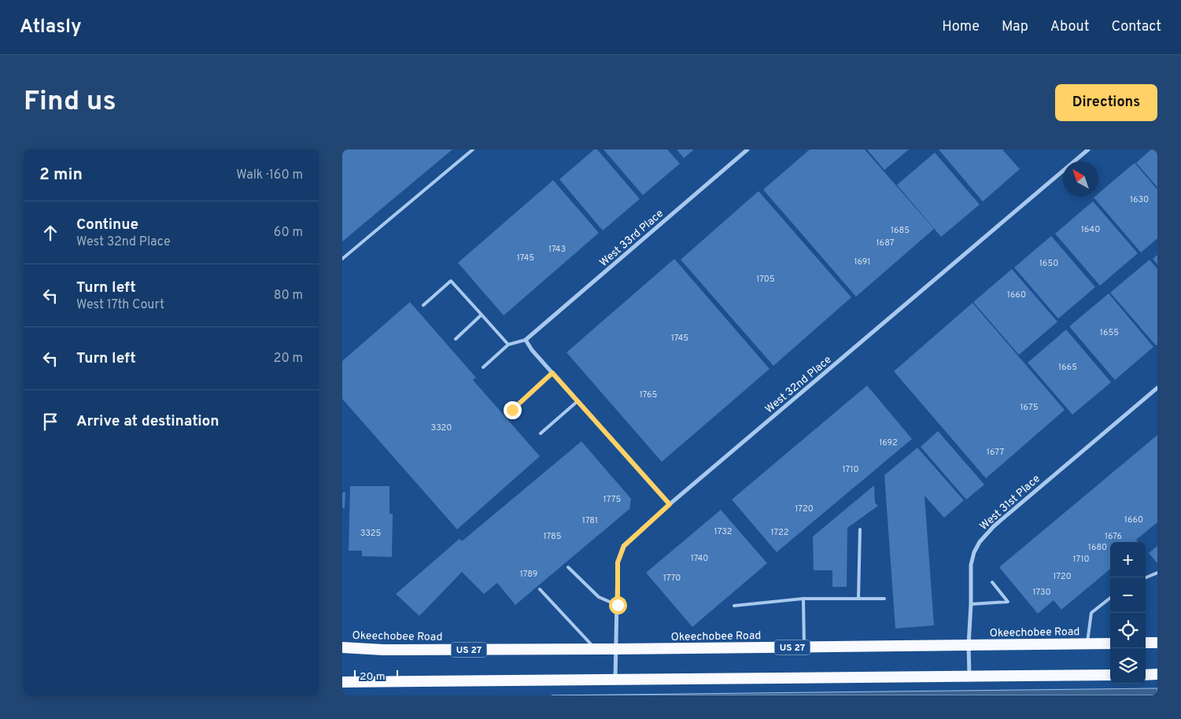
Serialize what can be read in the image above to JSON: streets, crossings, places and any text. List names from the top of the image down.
{
  "streets": {
    "highway": ["Okeechobee Road", "US 27"],
    "street": ["West 33rd Place", "West 32nd Place", "West 31st Place"]
  },
  "crossings": [
    ["West 32nd Place", "Okeechobee Road"],
    ["West 31st Place", "Okeechobee Road"]
  ],
  "house_numbers": [
    "1630",
    "1640",
    "1685",
    "1687",
    "1743",
    "1745",
    "1691",
    "1650",
    "1705",
    "1660",
    "1655",
    "1745",
    "1665",
    "1765",
    "1675",
    "3320",
    "1692",
    "1677",
    "1710",
    "1775",
    "1720",
    "1660",
    "1781",
    "1732",
    "1722",
    "3325",
    "1785",
    "1676",
    "1680",
    "1740",
    "1710",
    "1789",
    "1720",
    "1770",
    "1730"
  ],
  "scale_bar": "20 m",
  "north": "top left",
  "page": {
    "header": "Atlasly",
    "nav": [
      "Home",
      "Map",
      "About",
      "Contact"
    ],
    "buttons": "Directions",
    "title": "Find us",
    "heading": ["2 min", "Walk · 160 m"],
    "list": [
      ["Continue", "West 32nd Place", "60 m"],
      ["Turn left", "West 17th Court", "80 m"],
      ["Turn left", "20 m"],
      "Arrive at destination"
    ],
    "map_buttons": ["+", "−"],
    "scale": "20 m"
  }
}
